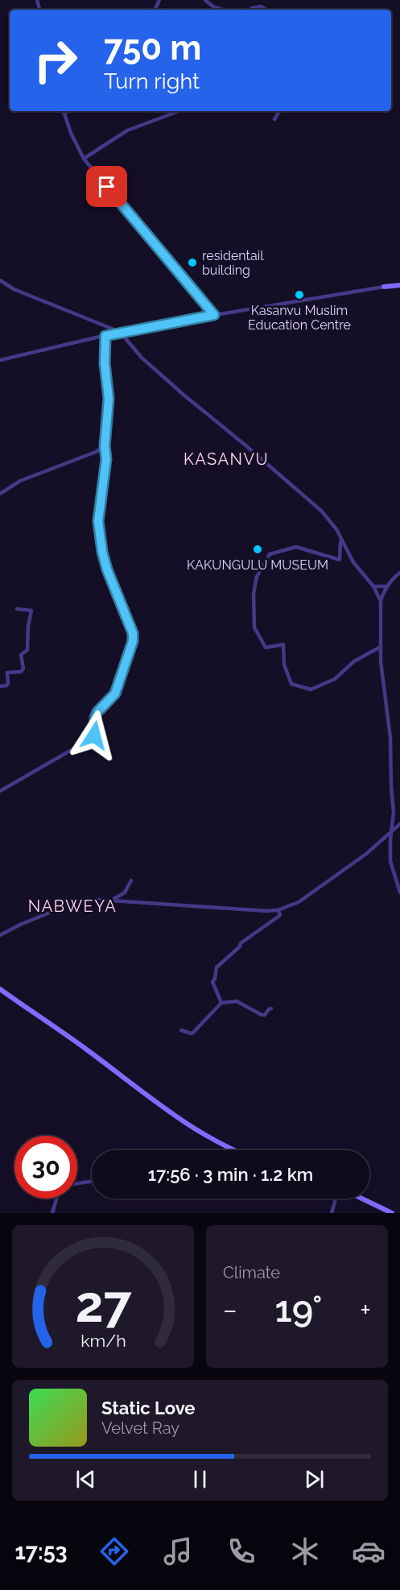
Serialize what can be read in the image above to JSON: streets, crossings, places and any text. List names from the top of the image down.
{
  "districts": ["KASANVU", "NABWEYA"],
  "places": ["residentail building", "Kasanvu Muslim Education Centre", "KAKUNGULU MUSEUM"],
  "page": {
    "turn": ["750 m", "Turn right"],
    "limit": "30",
    "trip": "17:56 · 3 min · 1.2 km",
    "tile": "Climate",
    "heat": ["−", "19°", "+"],
    "song": ["Static Love", "Velvet Ray"],
    "tabs": "17:53",
    "gauge": ["27", "km/h"]
  }
}
